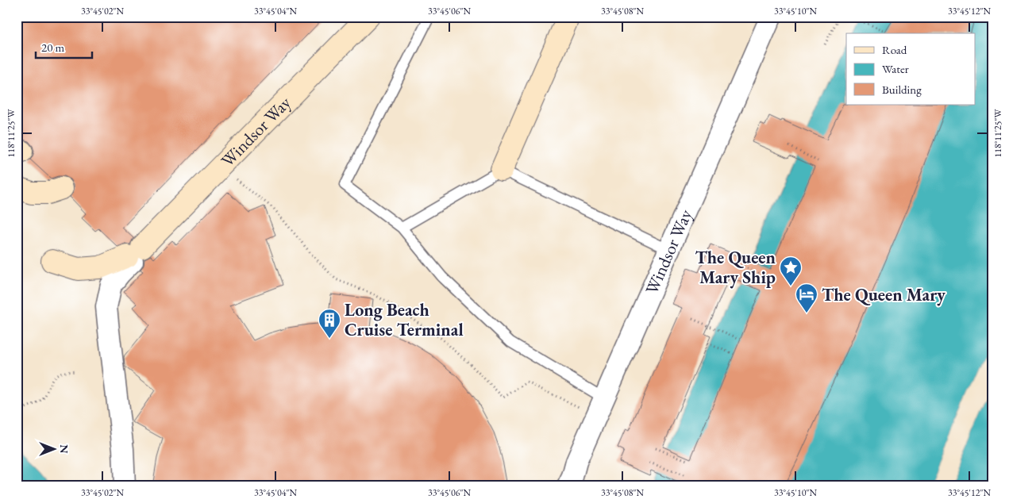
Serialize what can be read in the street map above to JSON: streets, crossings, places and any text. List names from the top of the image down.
{
  "streets": {
    "street": ["Windsor Way"]
  },
  "places": {
    "place": ["The Queen Mary Ship"],
    "hotel": ["The Queen Mary"],
    "building": ["Long Beach Cruise Terminal"]
  },
  "legend": ["Road", "Water", "Building"],
  "scale_bar": "20 m",
  "north": "right",
  "coordinates": [
    "33°45'02\"N",
    "33°45'04\"N",
    "33°45'06\"N",
    "33°45'08\"N",
    "33°45'10\"N",
    "33°45'12\"N",
    "118°11'25\"W"
  ]
}
